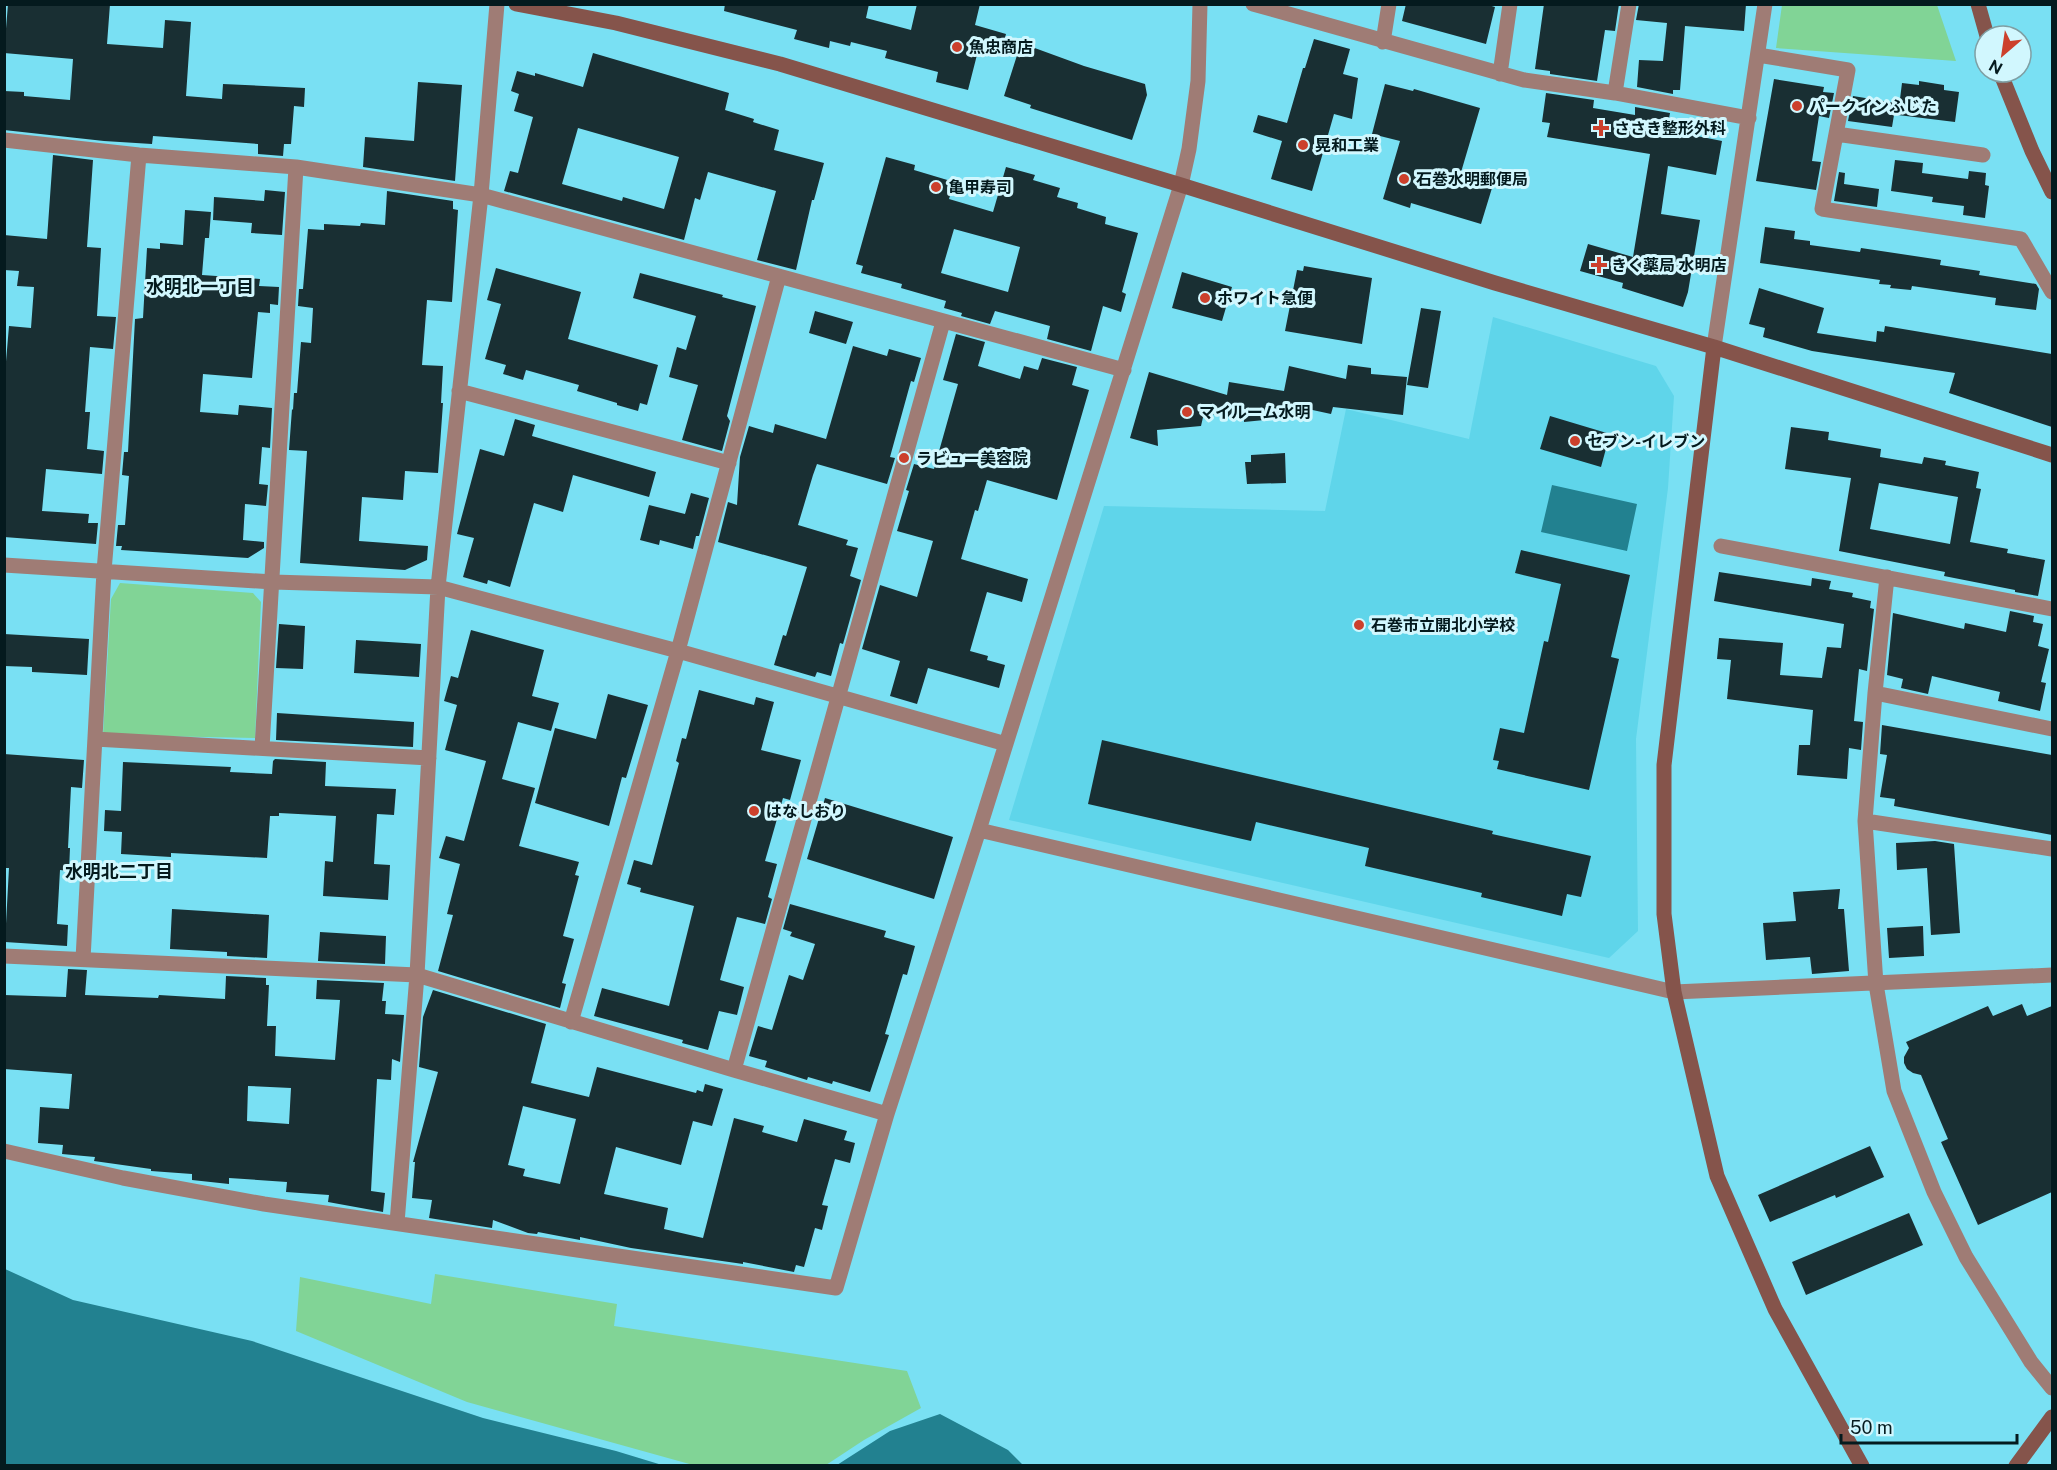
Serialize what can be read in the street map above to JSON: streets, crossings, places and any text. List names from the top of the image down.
{
  "districts": ["水明北一丁目", "水明北二丁目"],
  "places": {
    "other": [
      "魚忠商店",
      "パークインふじた",
      "晃和工業",
      "石巻水明郵便局",
      "亀甲寿司",
      "ホワイト急便",
      "マイルーム水明",
      "セブン-イレブン",
      "ラビュー美容院",
      "石巻市立開北小学校",
      "はなしおり"
    ],
    "health": ["ささき整形外科", "きく薬局 水明店"]
  },
  "scale_bar": "50 m",
  "north": "bottom left"
}
